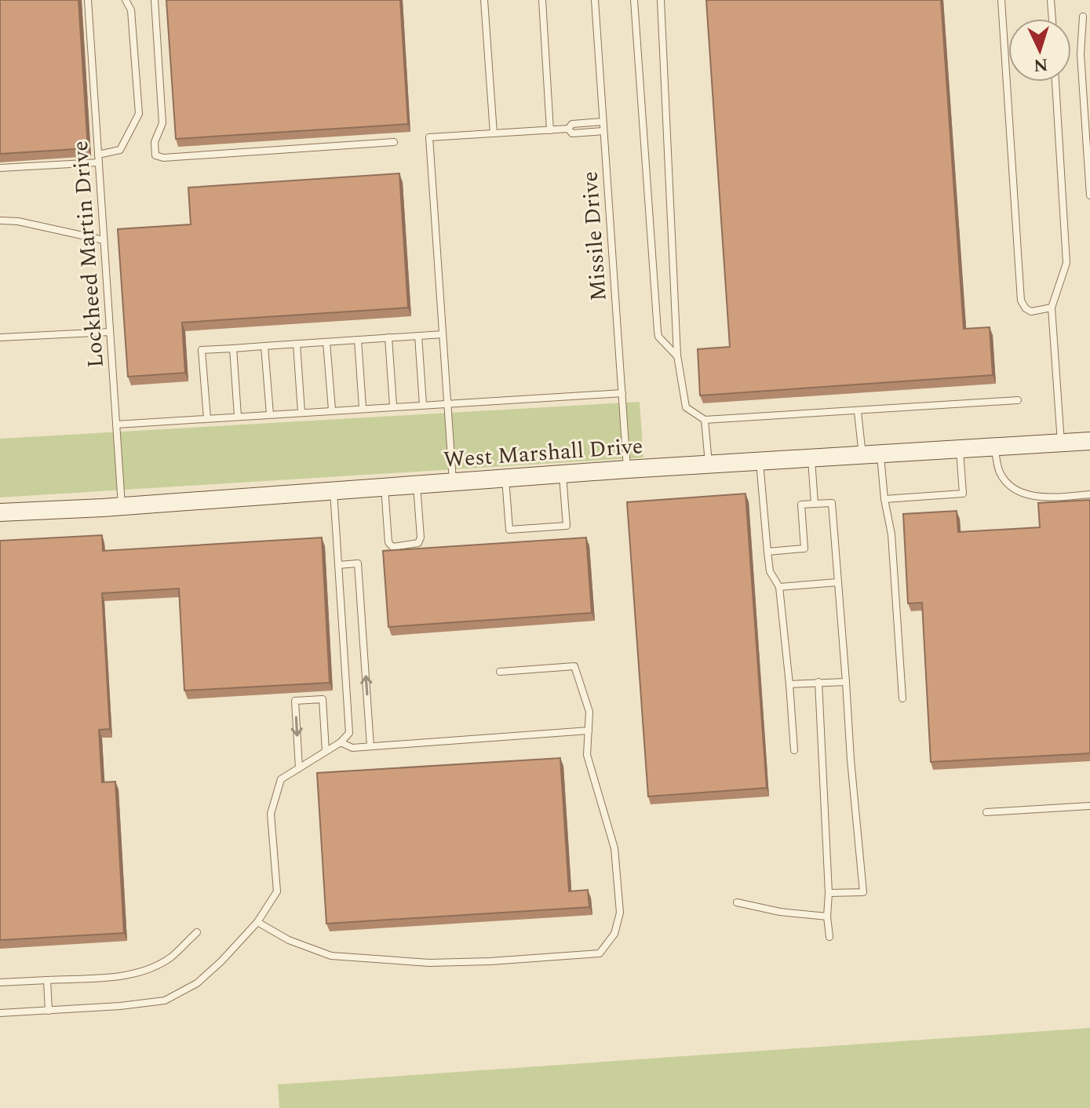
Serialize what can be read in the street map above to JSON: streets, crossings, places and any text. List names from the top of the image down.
{
  "streets": {
    "main road": ["West Marshall Drive"],
    "lane": ["Missile Drive", "Lockheed Martin Drive"]
  },
  "crossings": [
    ["Missile Drive", "West Marshall Drive"],
    ["Lockheed Martin Drive", "West Marshall Drive"]
  ],
  "north": "bottom"
}
